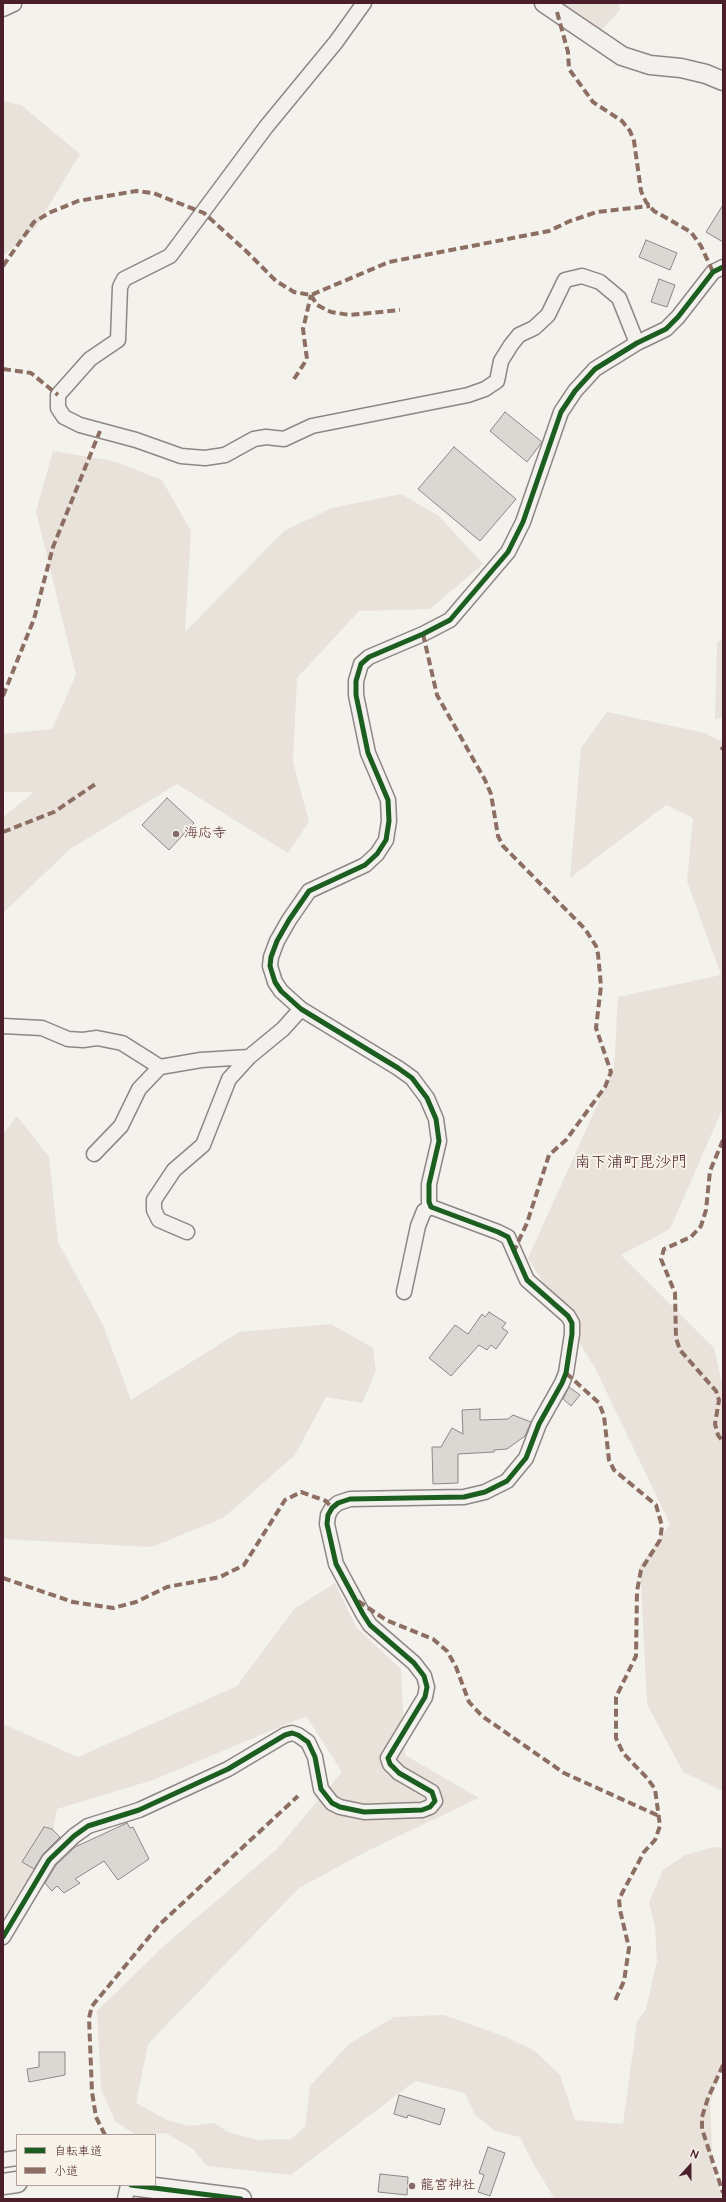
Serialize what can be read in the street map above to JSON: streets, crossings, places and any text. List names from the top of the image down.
{
  "districts": ["南下浦町毘沙門"],
  "places": ["海応寺", "龍宮神社"],
  "legend": ["自転車道", "小道"],
  "north": "top"
}
